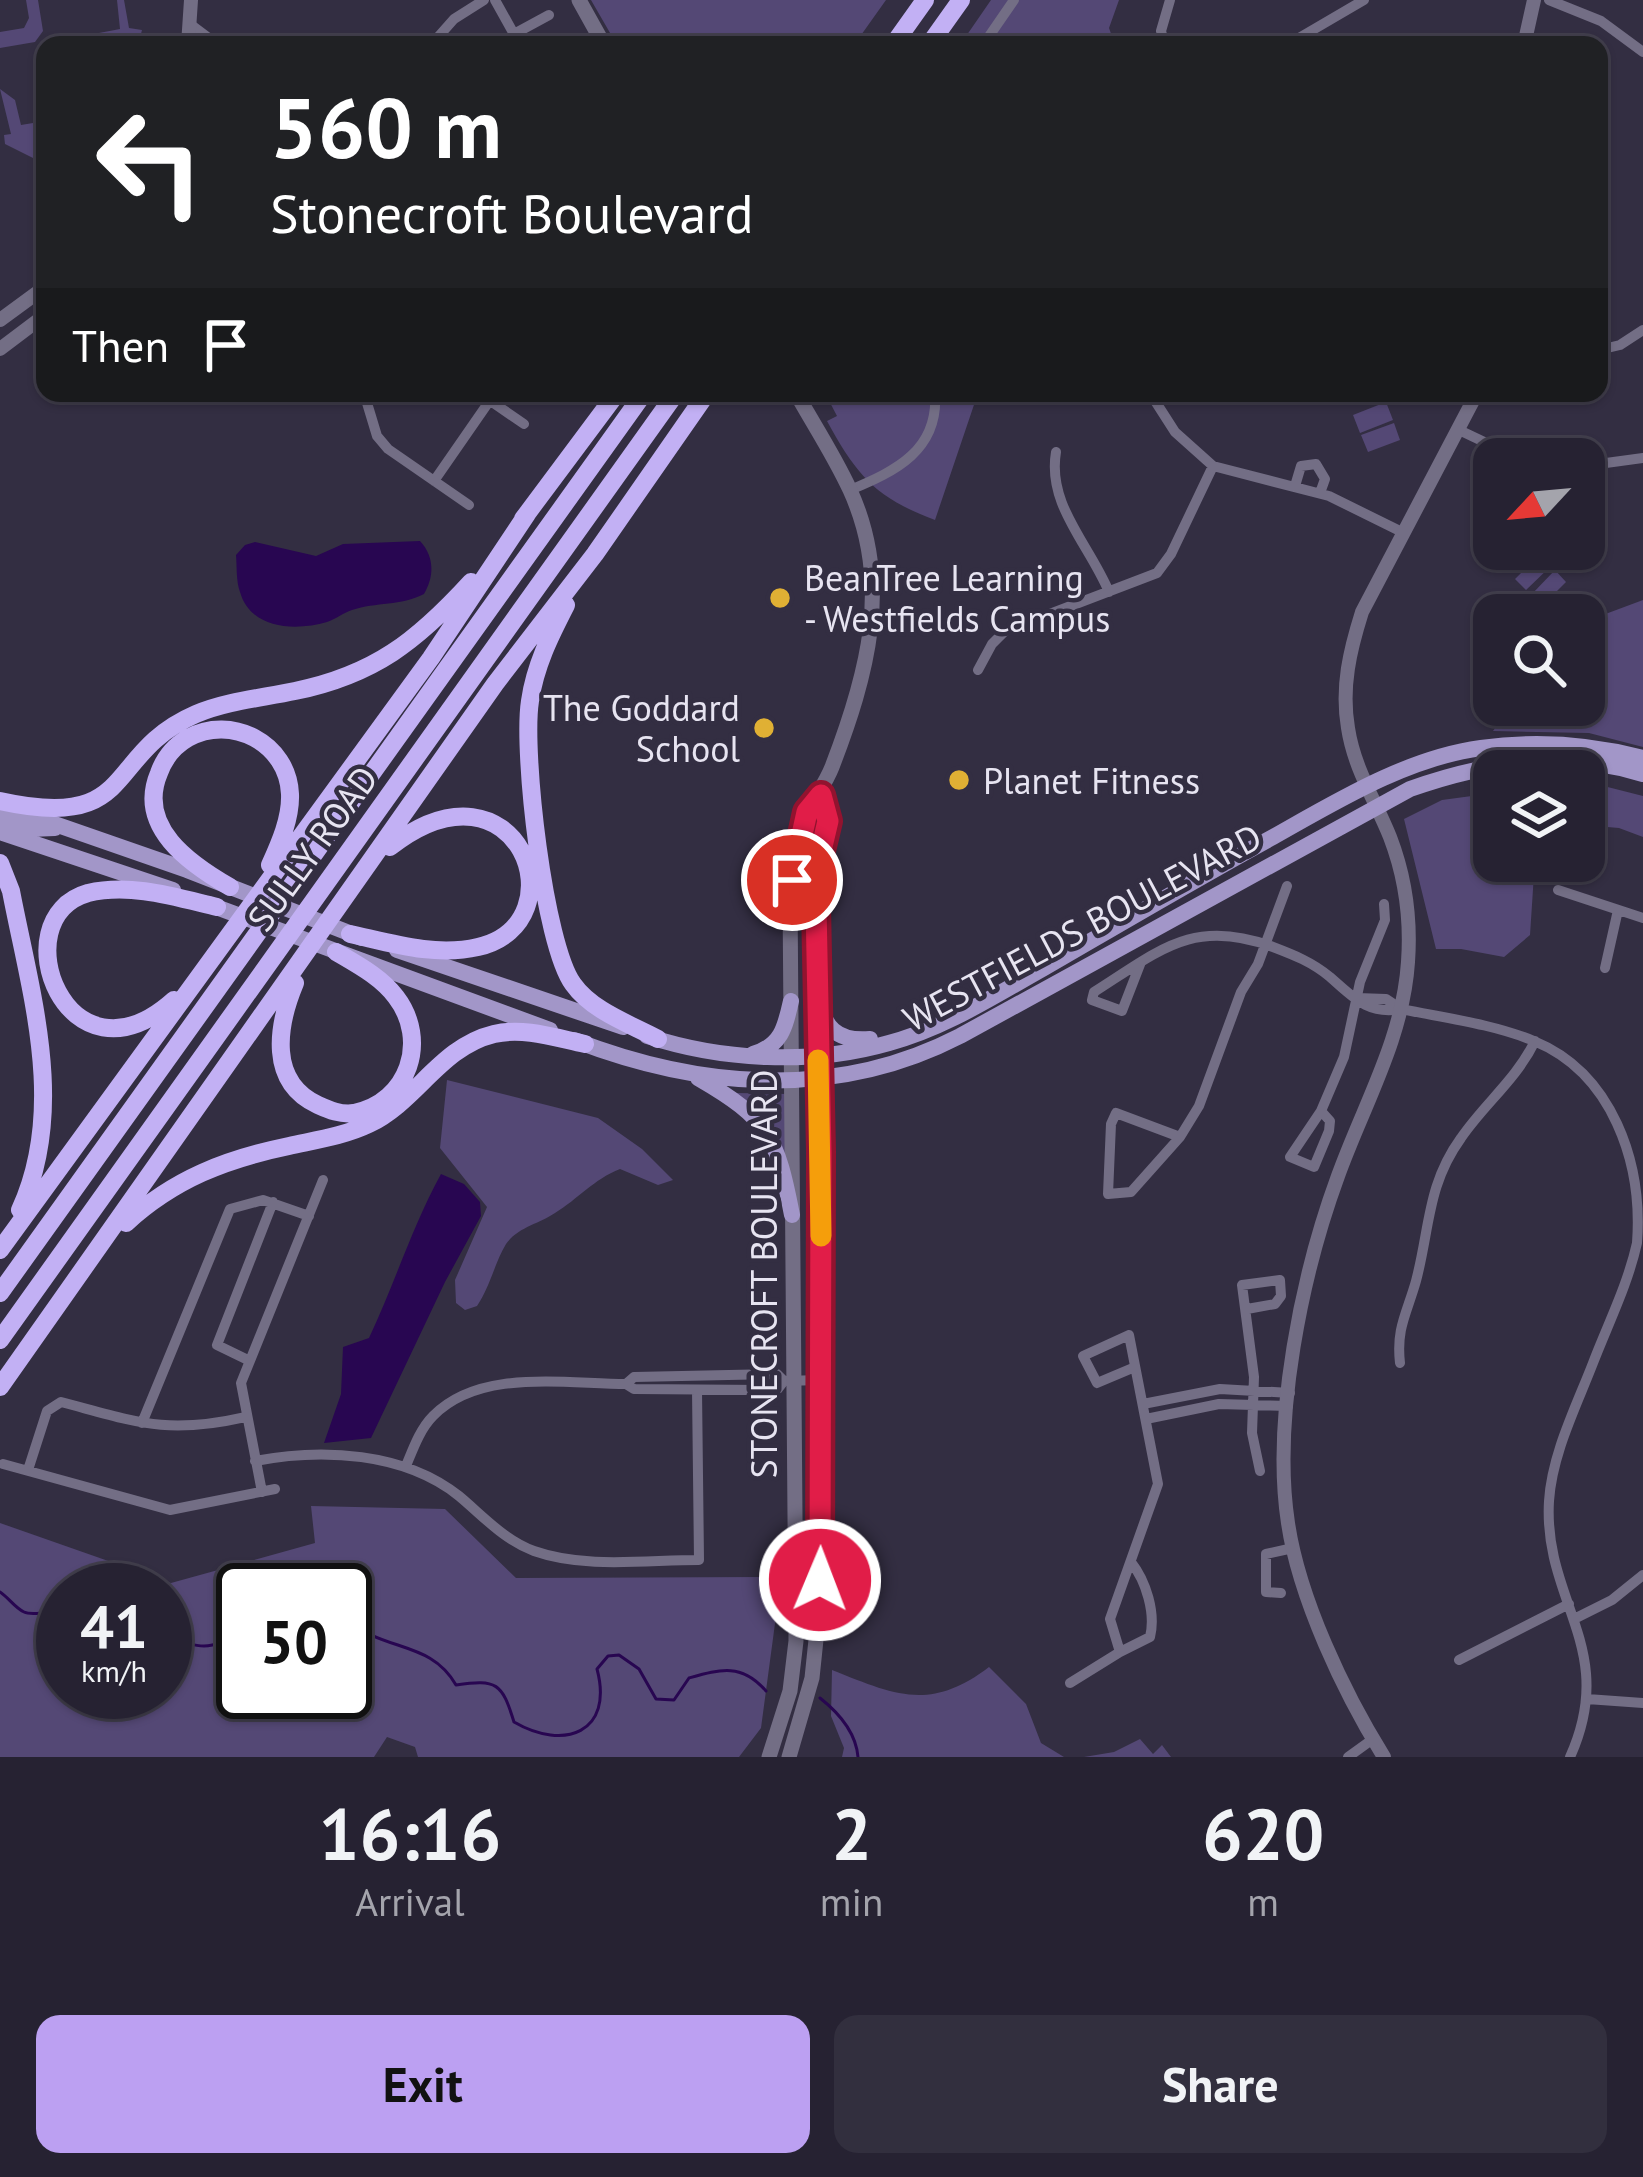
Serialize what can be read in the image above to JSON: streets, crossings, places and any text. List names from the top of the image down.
{
  "streets": {
    "highway": ["SULLY ROAD"],
    "main road": ["WESTFIELDS BOULEVARD", "STONECROFT BOULEVARD"]
  },
  "crossings": [
    ["WESTFIELDS BOULEVARD", "STONECROFT BOULEVARD"]
  ],
  "places": ["BeanTree Learning - Westfields Campus", "The Goddard School", "Planet Fitness"],
  "north": "bottom left",
  "page": {
    "turn": ["560 m", "Stonecroft Boulevard"],
    "then": "Then",
    "speed": "41 km/h",
    "limit": "50",
    "eta": [
      "16:16",
      "Arrival",
      "2",
      "min",
      "620",
      "m"
    ],
    "buttons": ["Exit", "Share"]
  }
}
